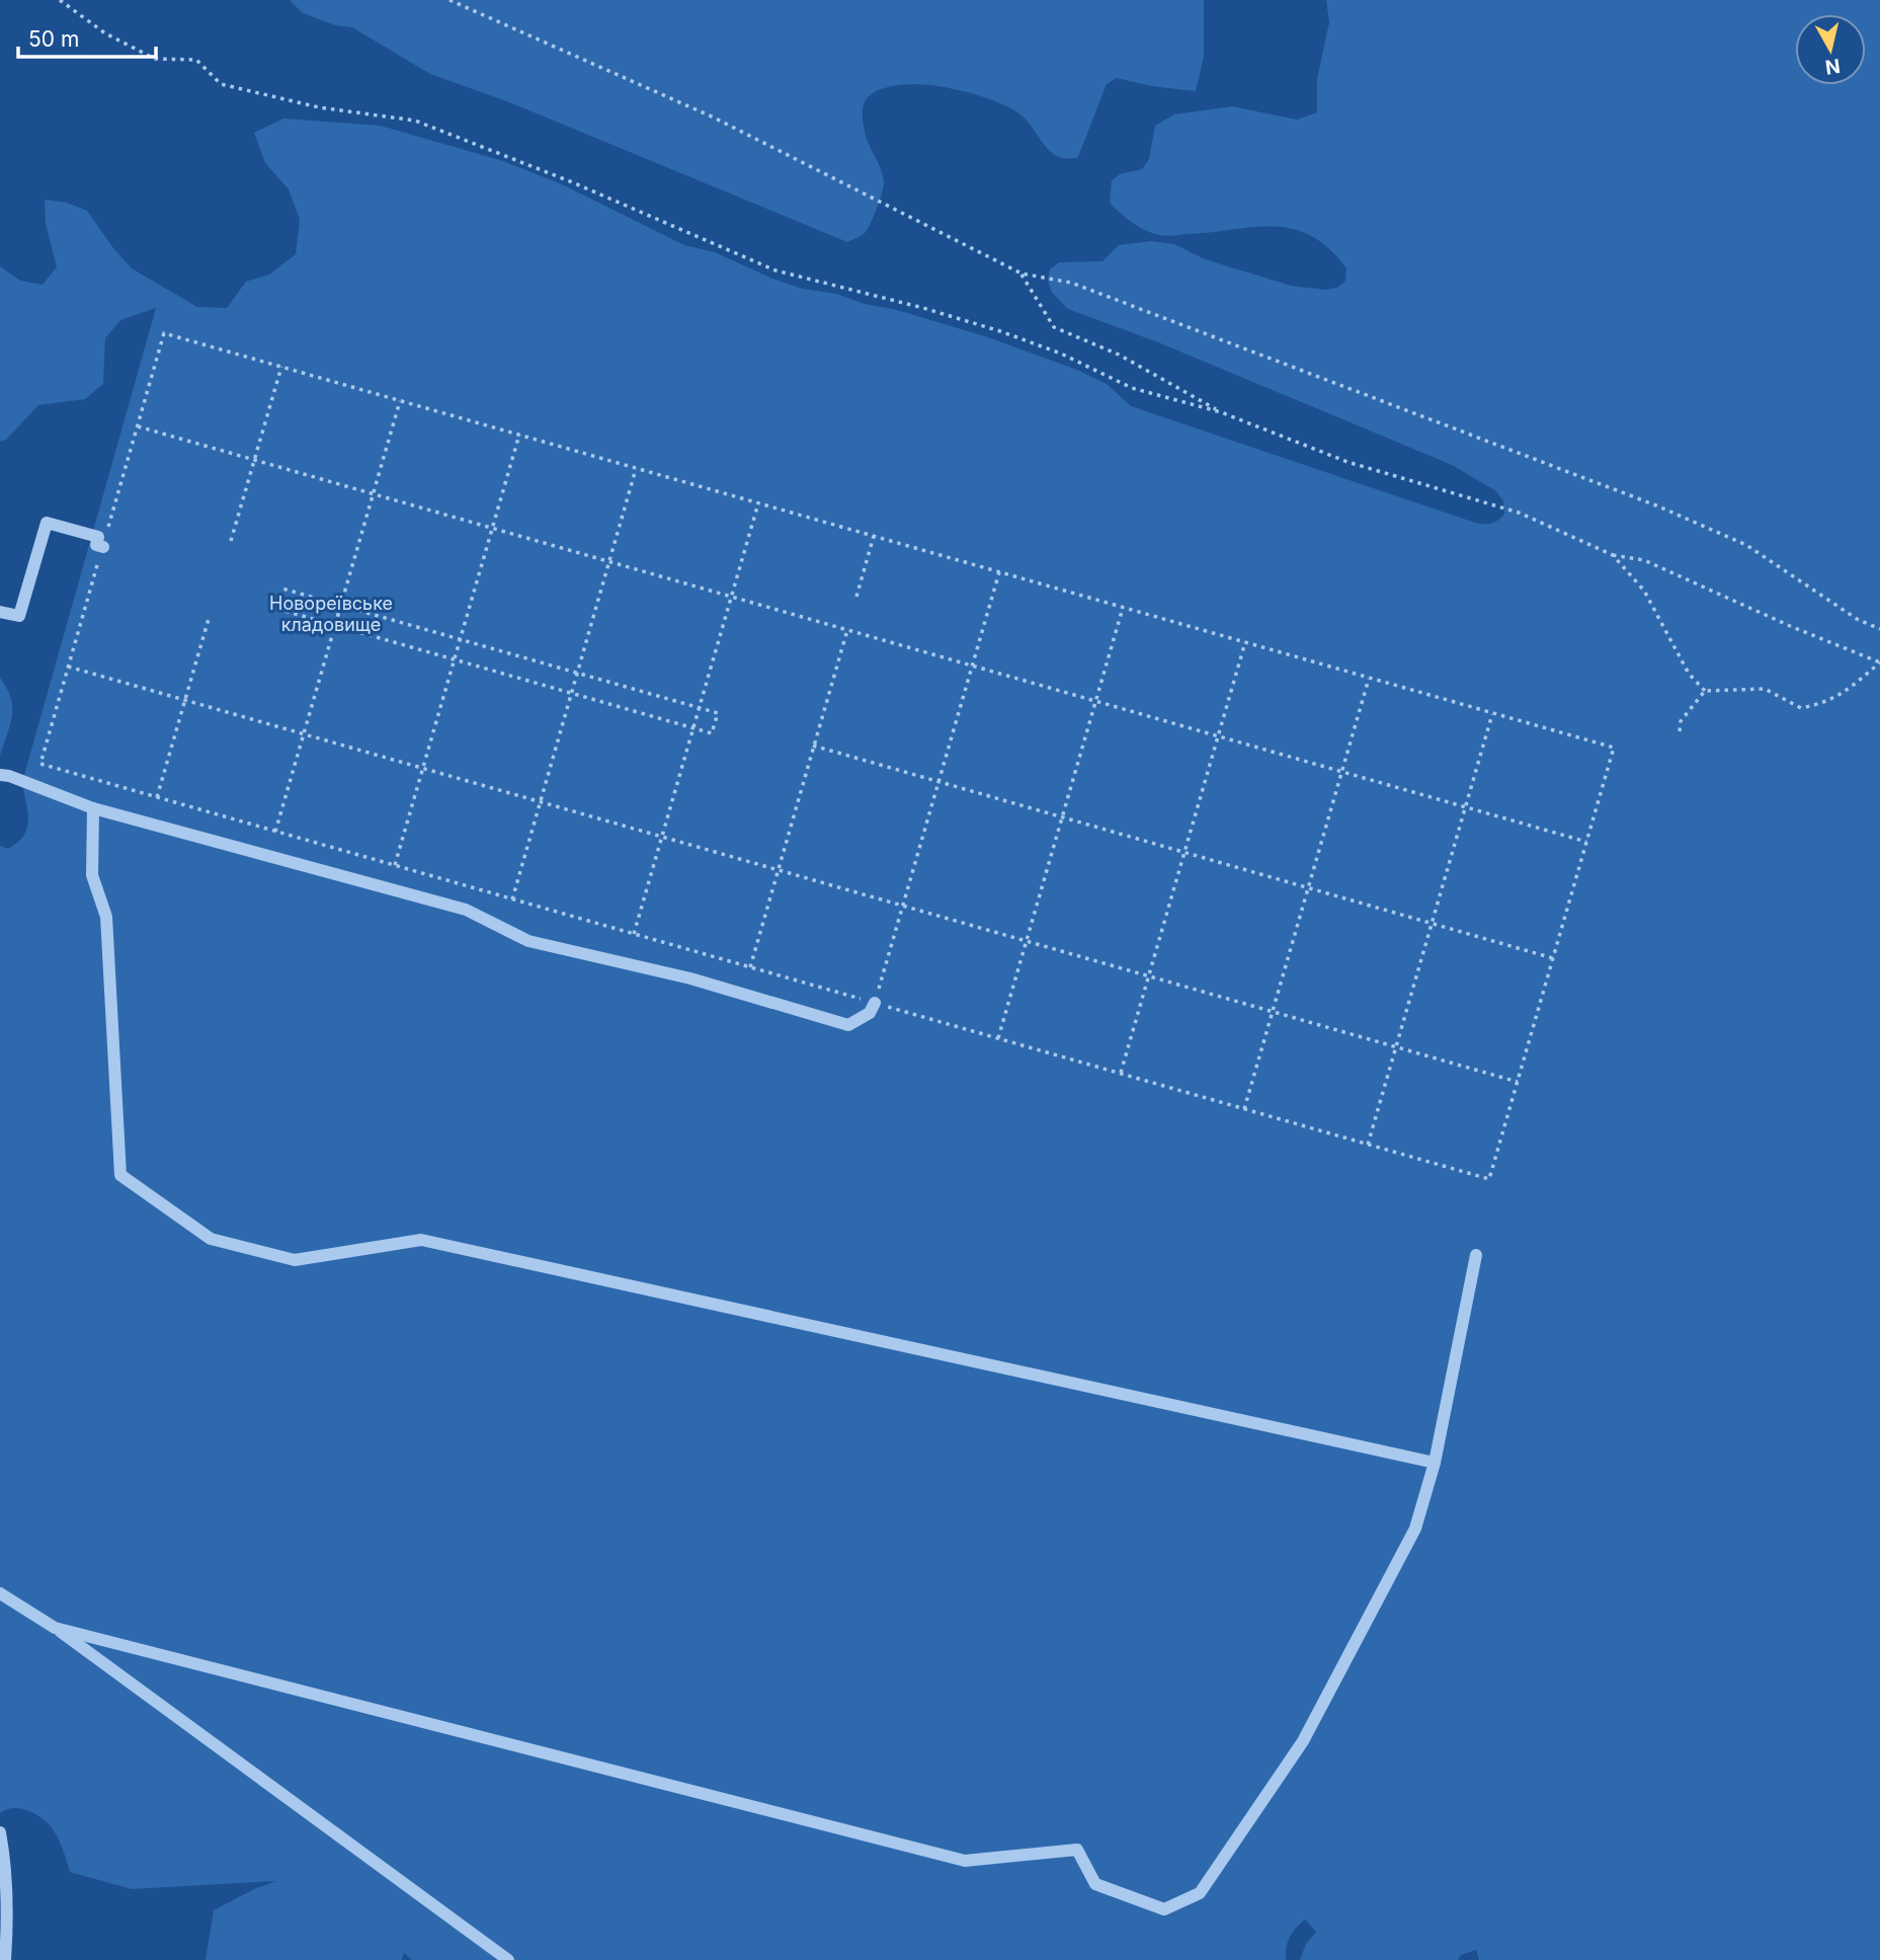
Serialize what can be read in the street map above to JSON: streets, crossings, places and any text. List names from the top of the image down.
{
  "parks": ["Новореївське кладовище"],
  "scale_bar": "50 m",
  "north": "bottom"
}
